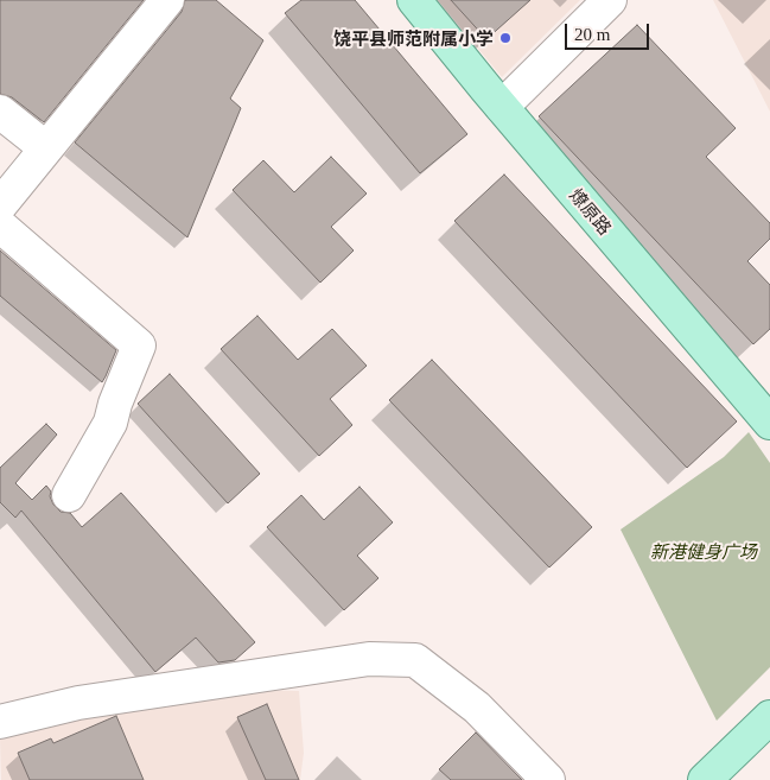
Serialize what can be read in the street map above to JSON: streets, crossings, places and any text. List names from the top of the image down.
{
  "streets": {
    "main road": ["燎原路"]
  },
  "parks": ["新港健身广场"],
  "places": ["饶平县师范附属小学"],
  "scale_bar": "20 m"
}
